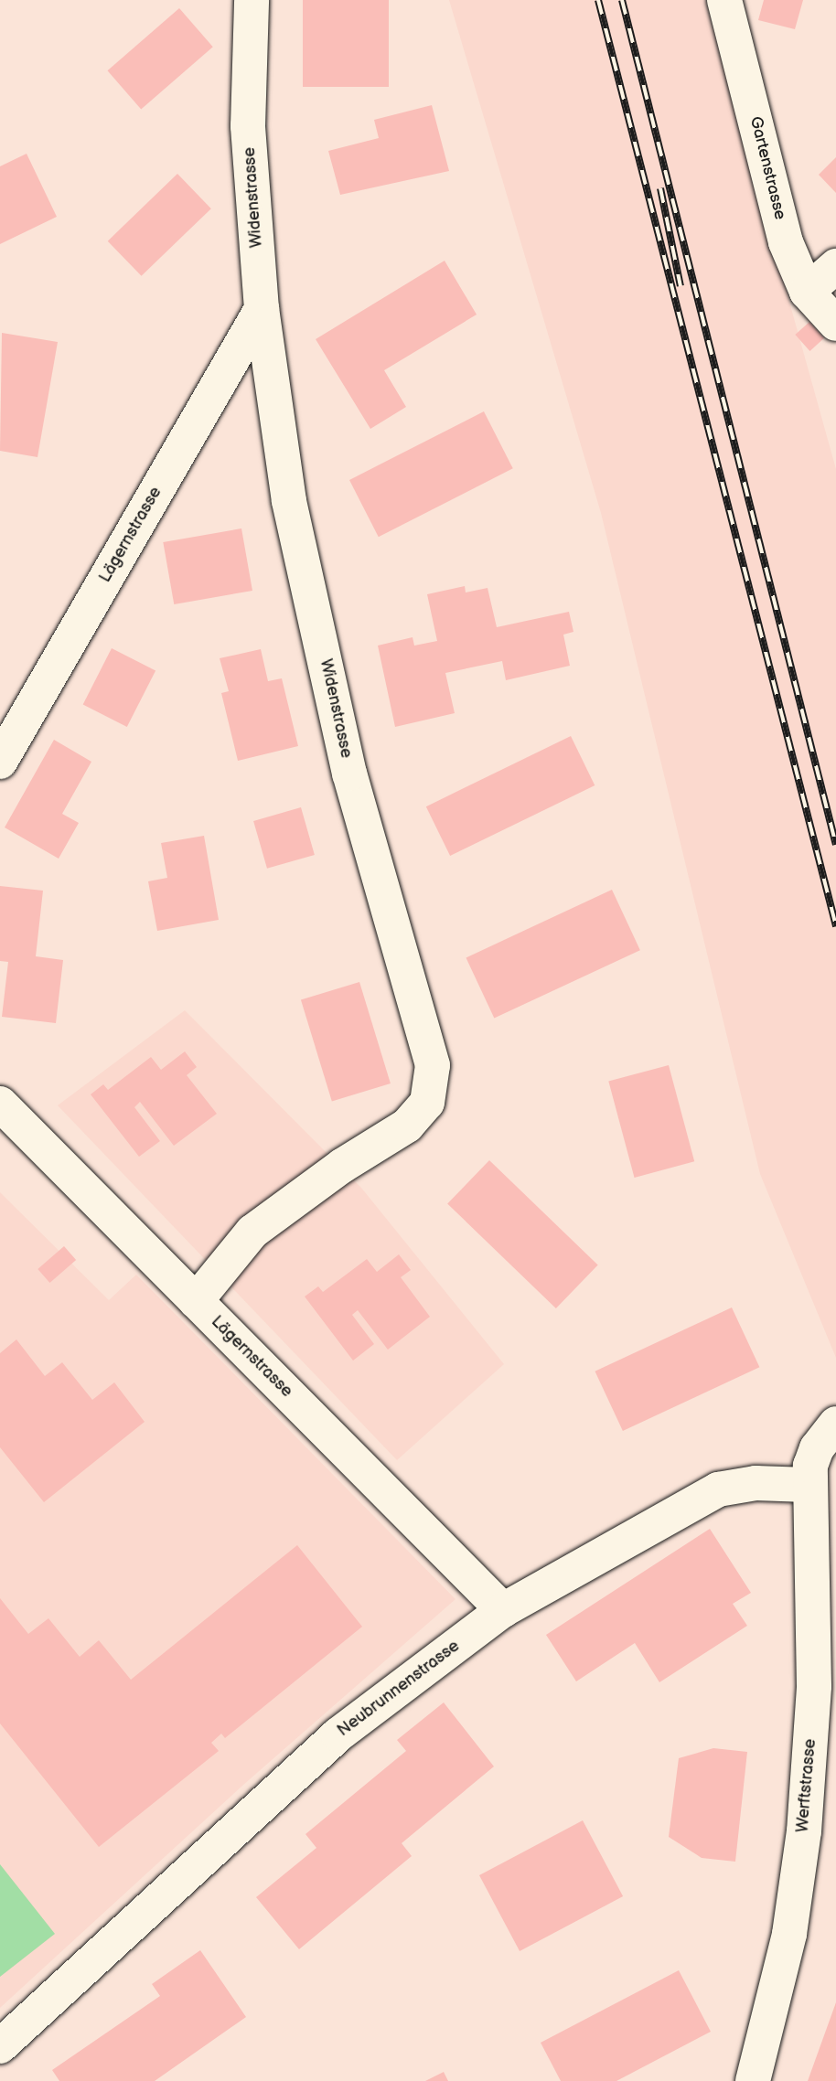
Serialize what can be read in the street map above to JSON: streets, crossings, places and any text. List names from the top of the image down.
{
  "streets": {
    "street": [
      "Gartenstrasse",
      "Widenstrasse",
      "Lägernstrasse",
      "Neubrunnenstrasse",
      "Werftstrasse"
    ]
  },
  "crossings": [
    ["Widenstrasse", "Lägernstrasse"],
    ["Lägernstrasse", "Neubrunnenstrasse"],
    ["Neubrunnenstrasse", "Werftstrasse"]
  ]
}
